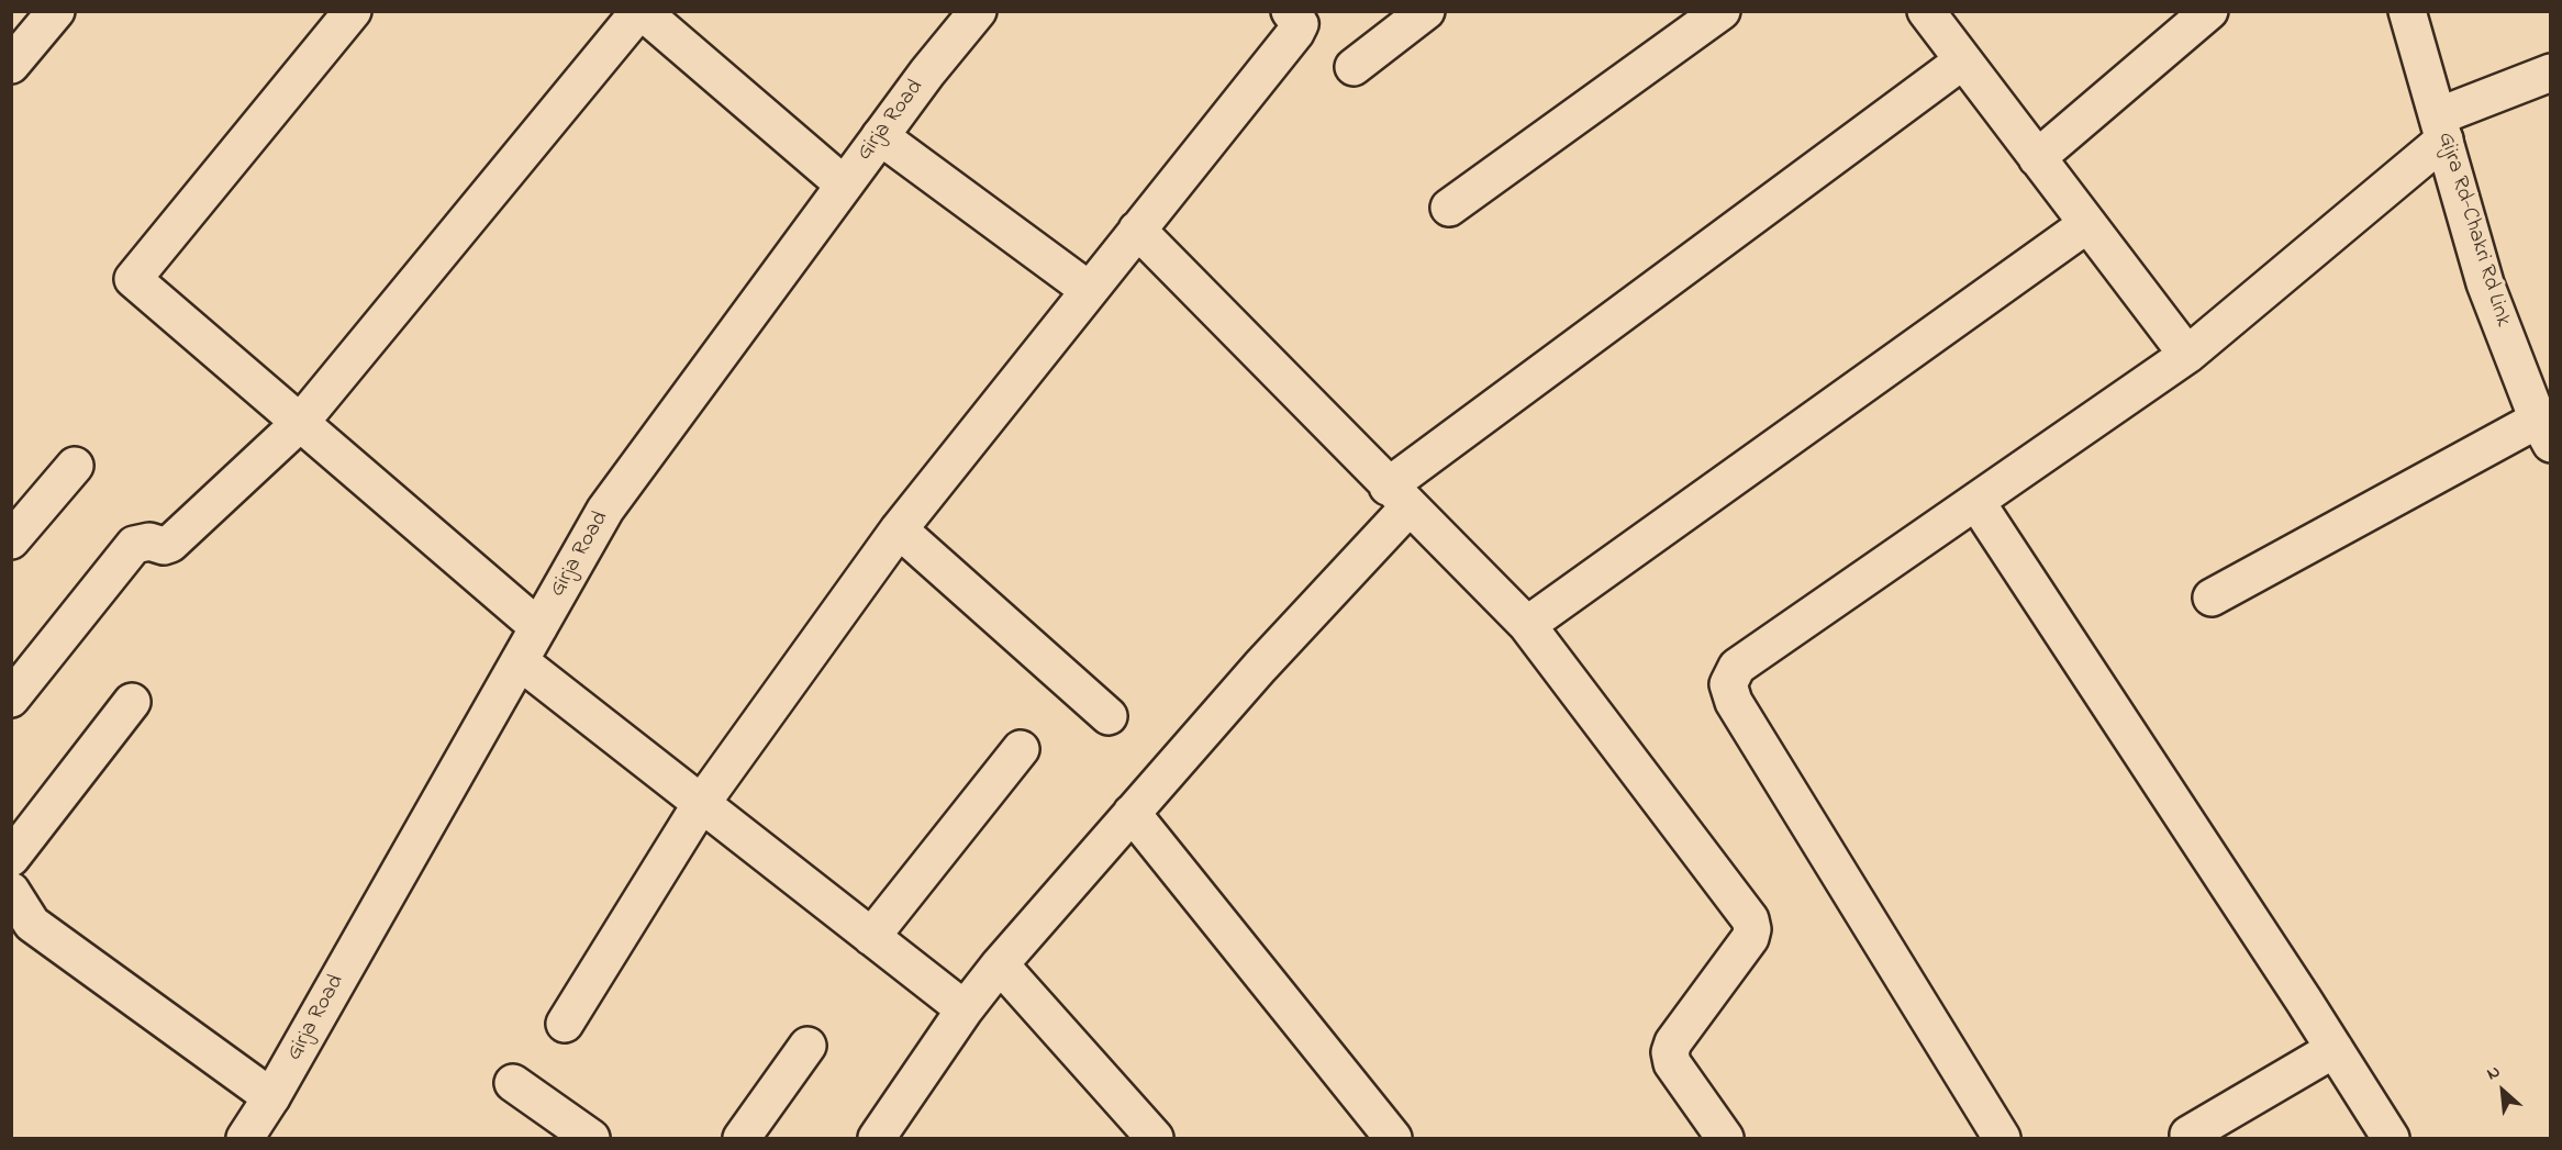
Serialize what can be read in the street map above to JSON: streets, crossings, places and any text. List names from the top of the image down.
{
  "streets": {
    "street": ["Girja Road", "Gijra Rd-Chakri Rd Link"]
  },
  "north": "top left"
}
